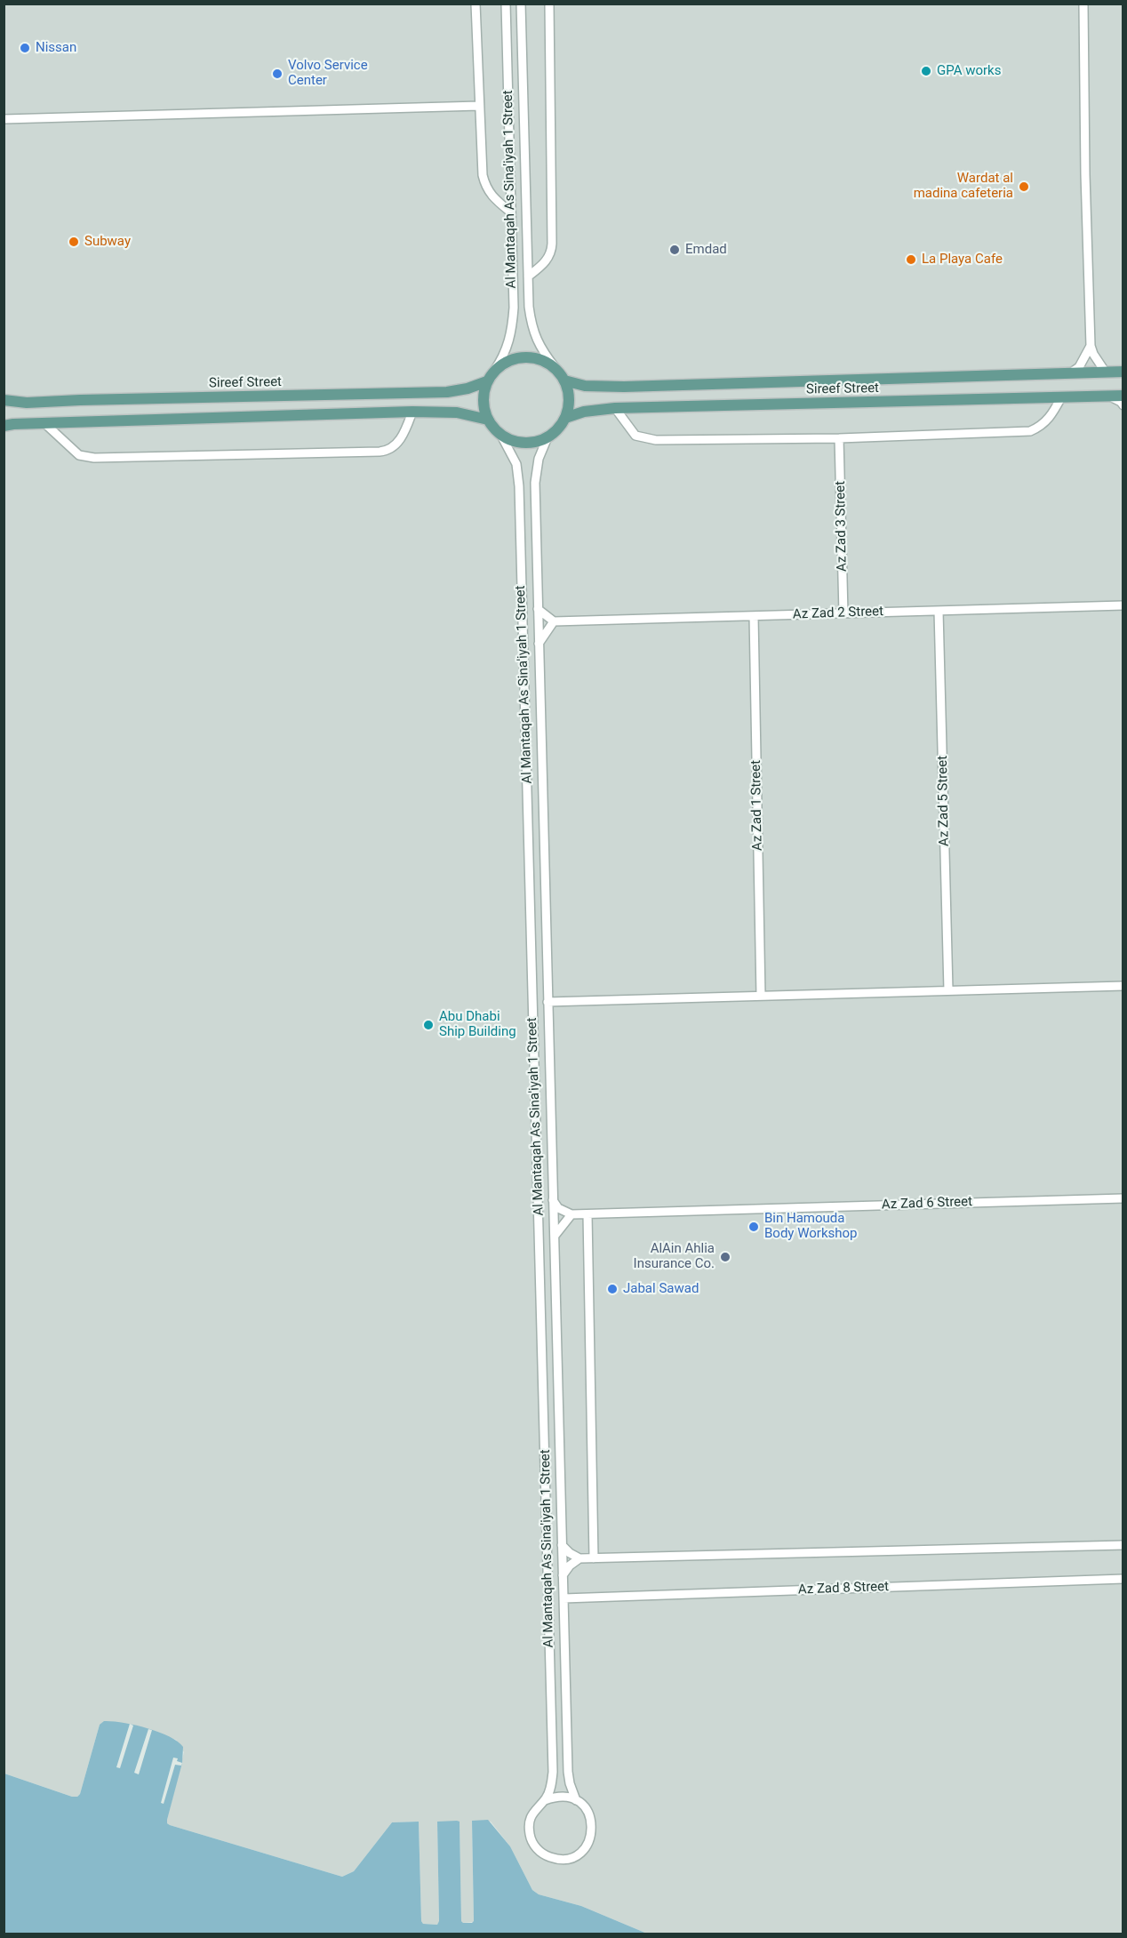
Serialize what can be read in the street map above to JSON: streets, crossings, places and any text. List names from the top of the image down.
{
  "streets": {
    "main road": ["Sireef Street"],
    "street": [
      "Al Mantaqah As Sina'iyah 1 Street",
      "Az Zad 3 Street",
      "Az Zad 2 Street",
      "Az Zad 5 Street",
      "Az Zad 1 Street",
      "Az Zad 6 Street",
      "Az Zad 8 Street"
    ]
  },
  "crossings": [
    ["Al Mantaqah As Sina'iyah 1 Street", "Sireef Street"],
    ["Al Mantaqah As Sina'iyah 1 Street", "Az Zad 8 Street"],
    ["Az Zad 3 Street", "Az Zad 2 Street"],
    ["Az Zad 2 Street", "Az Zad 5 Street"],
    ["Az Zad 2 Street", "Az Zad 1 Street"]
  ],
  "places": [
    "Nissan",
    "GPA works",
    "Volvo Service Center",
    "Wardat al madina cafeteria",
    "Subway",
    "Emdad",
    "La Playa Cafe",
    "Abu Dhabi Ship Building",
    "Bin Hamouda Body Workshop",
    "AlAin Ahlia Insurance Co.",
    "Jabal Sawad"
  ]
}
